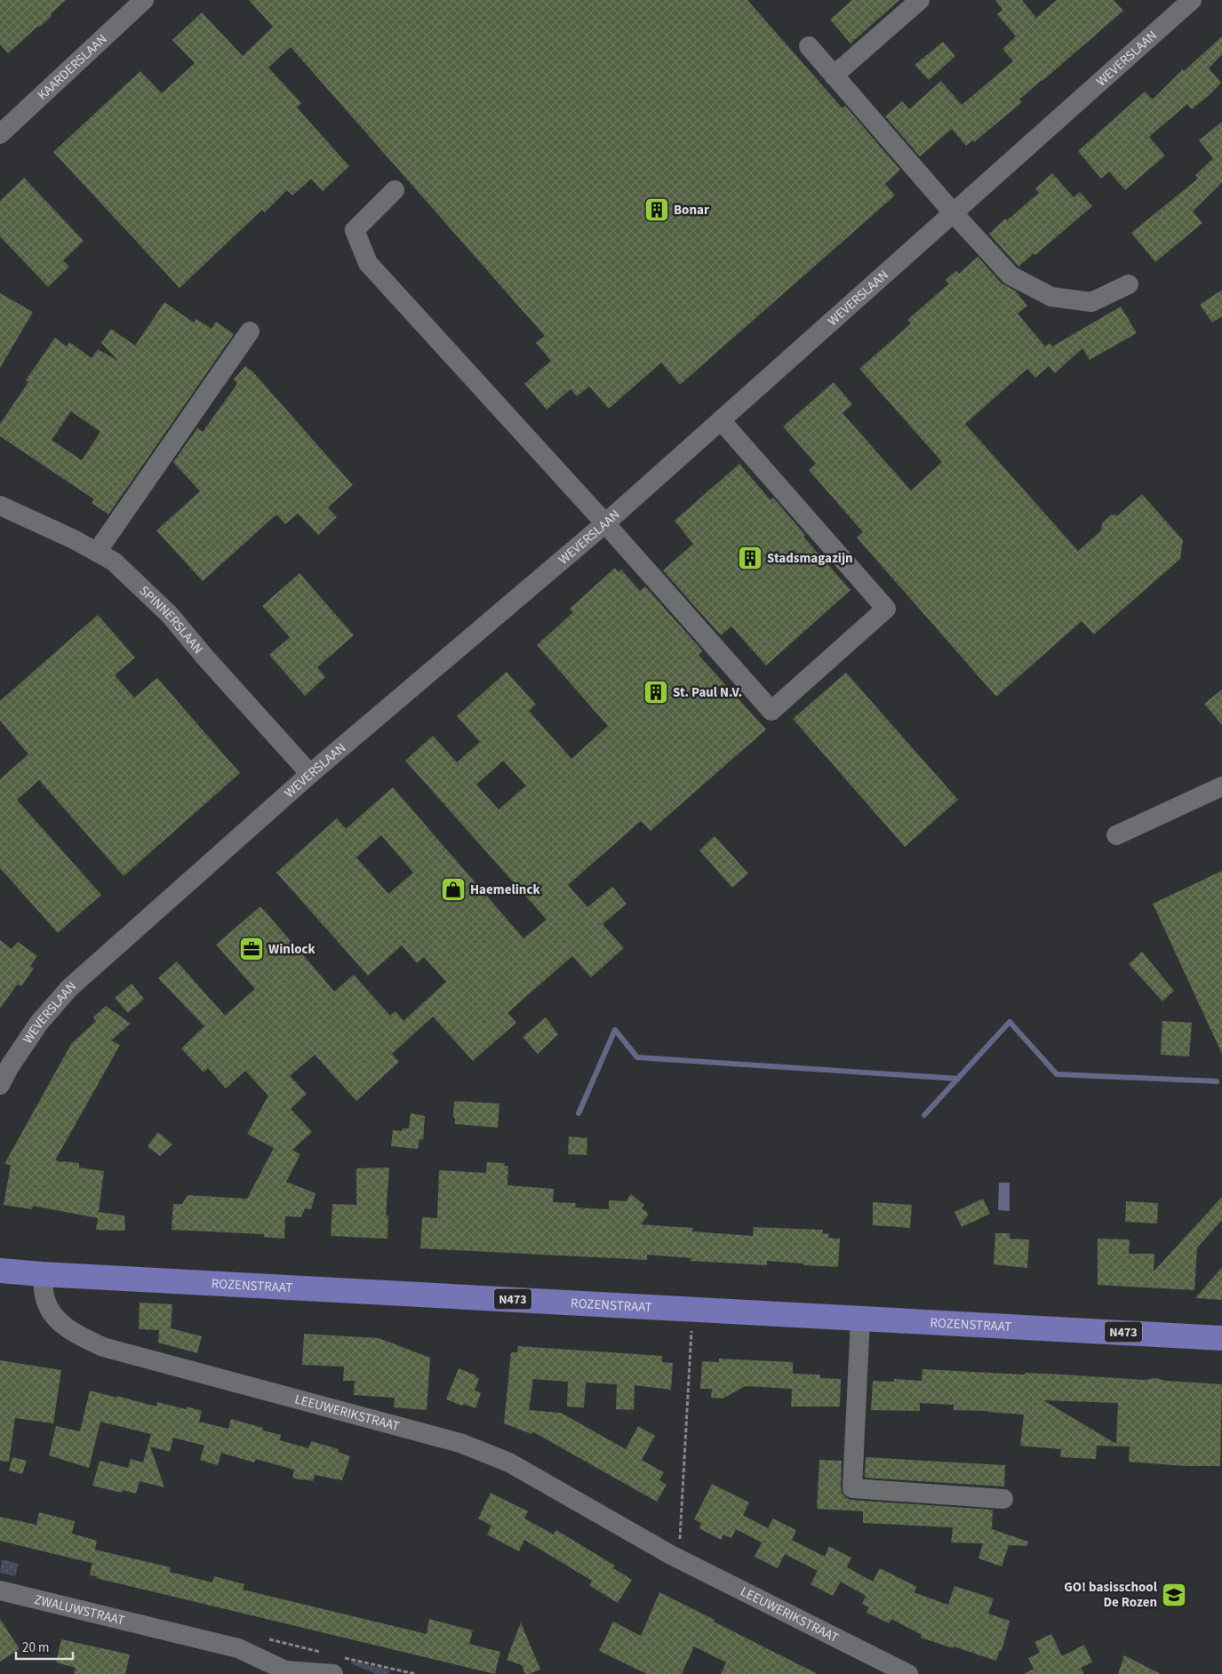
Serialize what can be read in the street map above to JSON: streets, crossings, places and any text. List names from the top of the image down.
{
  "streets": {
    "main road": ["ROZENSTRAAT", "N473"],
    "street": [
      "WEVERSLAAN",
      "KAARDERSLAAN",
      "SPINNERSLAAN",
      "LEEUWERIKSTRAAT",
      "ZWALUWSTRAAT"
    ]
  },
  "crossings": [
    ["WEVERSLAAN", "SPINNERSLAAN"],
    ["ROZENSTRAAT", "LEEUWERIKSTRAAT"]
  ],
  "places": {
    "building": ["Bonar", "Stadsmagazijn", "St. Paul N.V."],
    "shop": ["Haemelinck"],
    "office": ["Winlock"],
    "school or university": ["GO! basisschool De Rozen"]
  },
  "scale_bar": "20 m"
}
